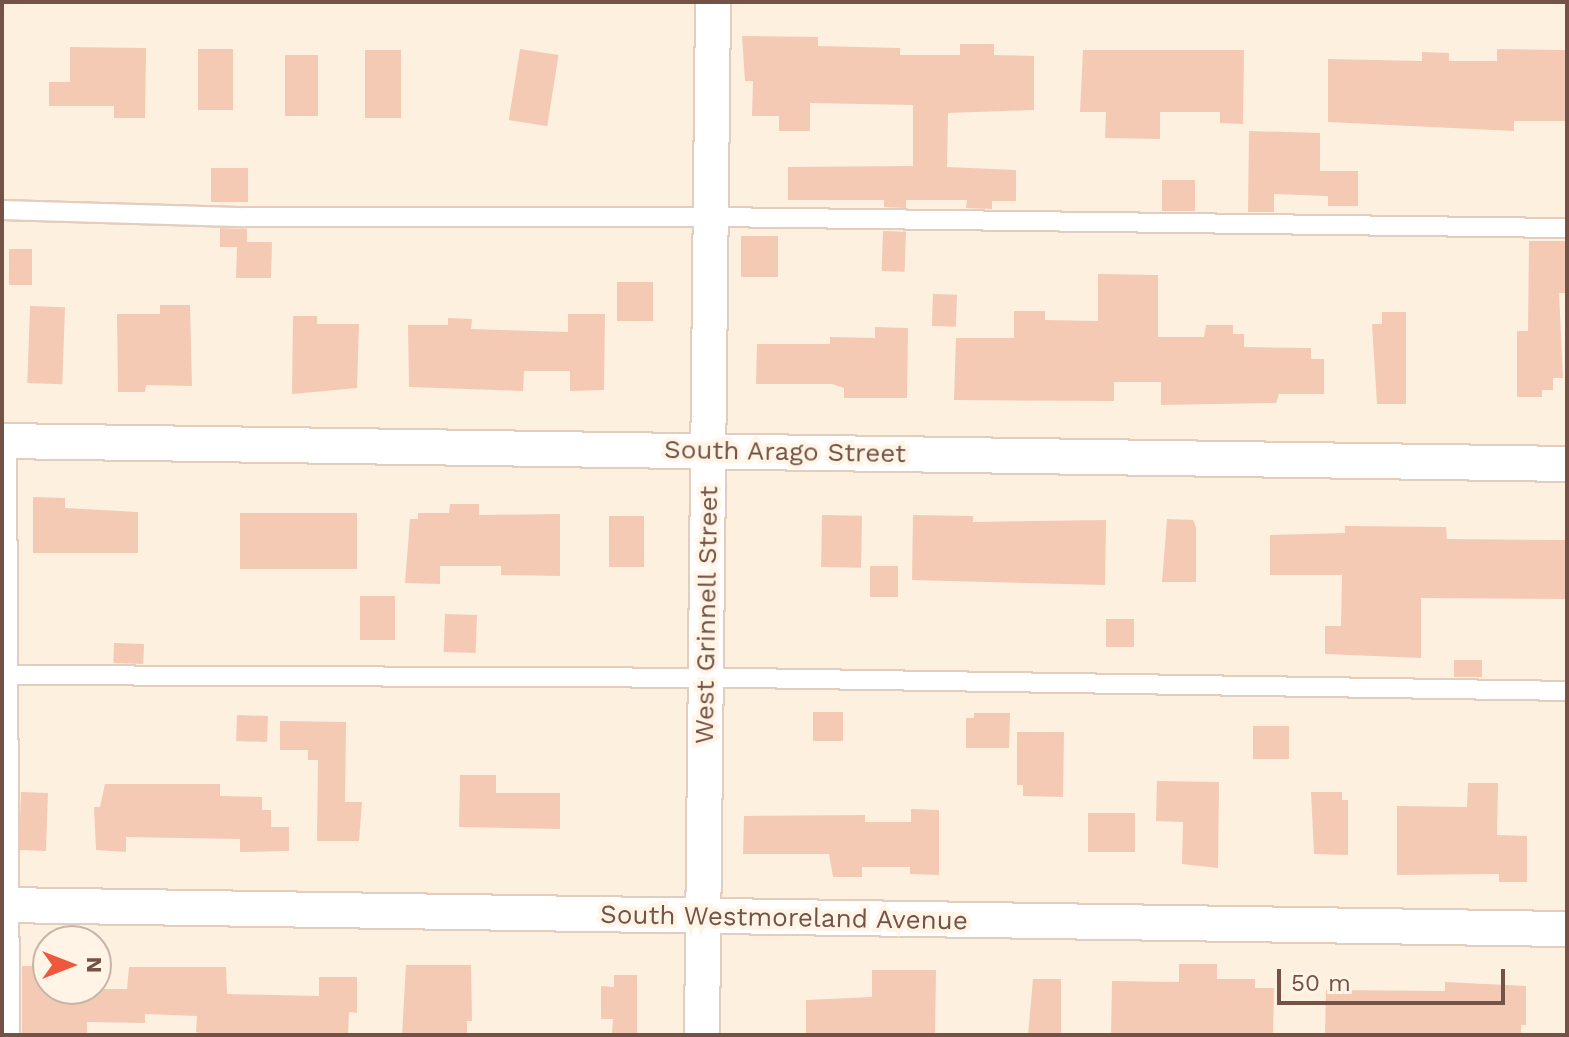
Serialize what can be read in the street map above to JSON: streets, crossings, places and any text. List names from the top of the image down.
{
  "streets": {
    "street": ["South Arago Street", "West Grinnell Street", "South Westmoreland Avenue"]
  },
  "crossings": [
    ["South Arago Street", "West Grinnell Street"],
    ["West Grinnell Street", "South Westmoreland Avenue"]
  ],
  "scale_bar": "50 m",
  "north": "right"
}
